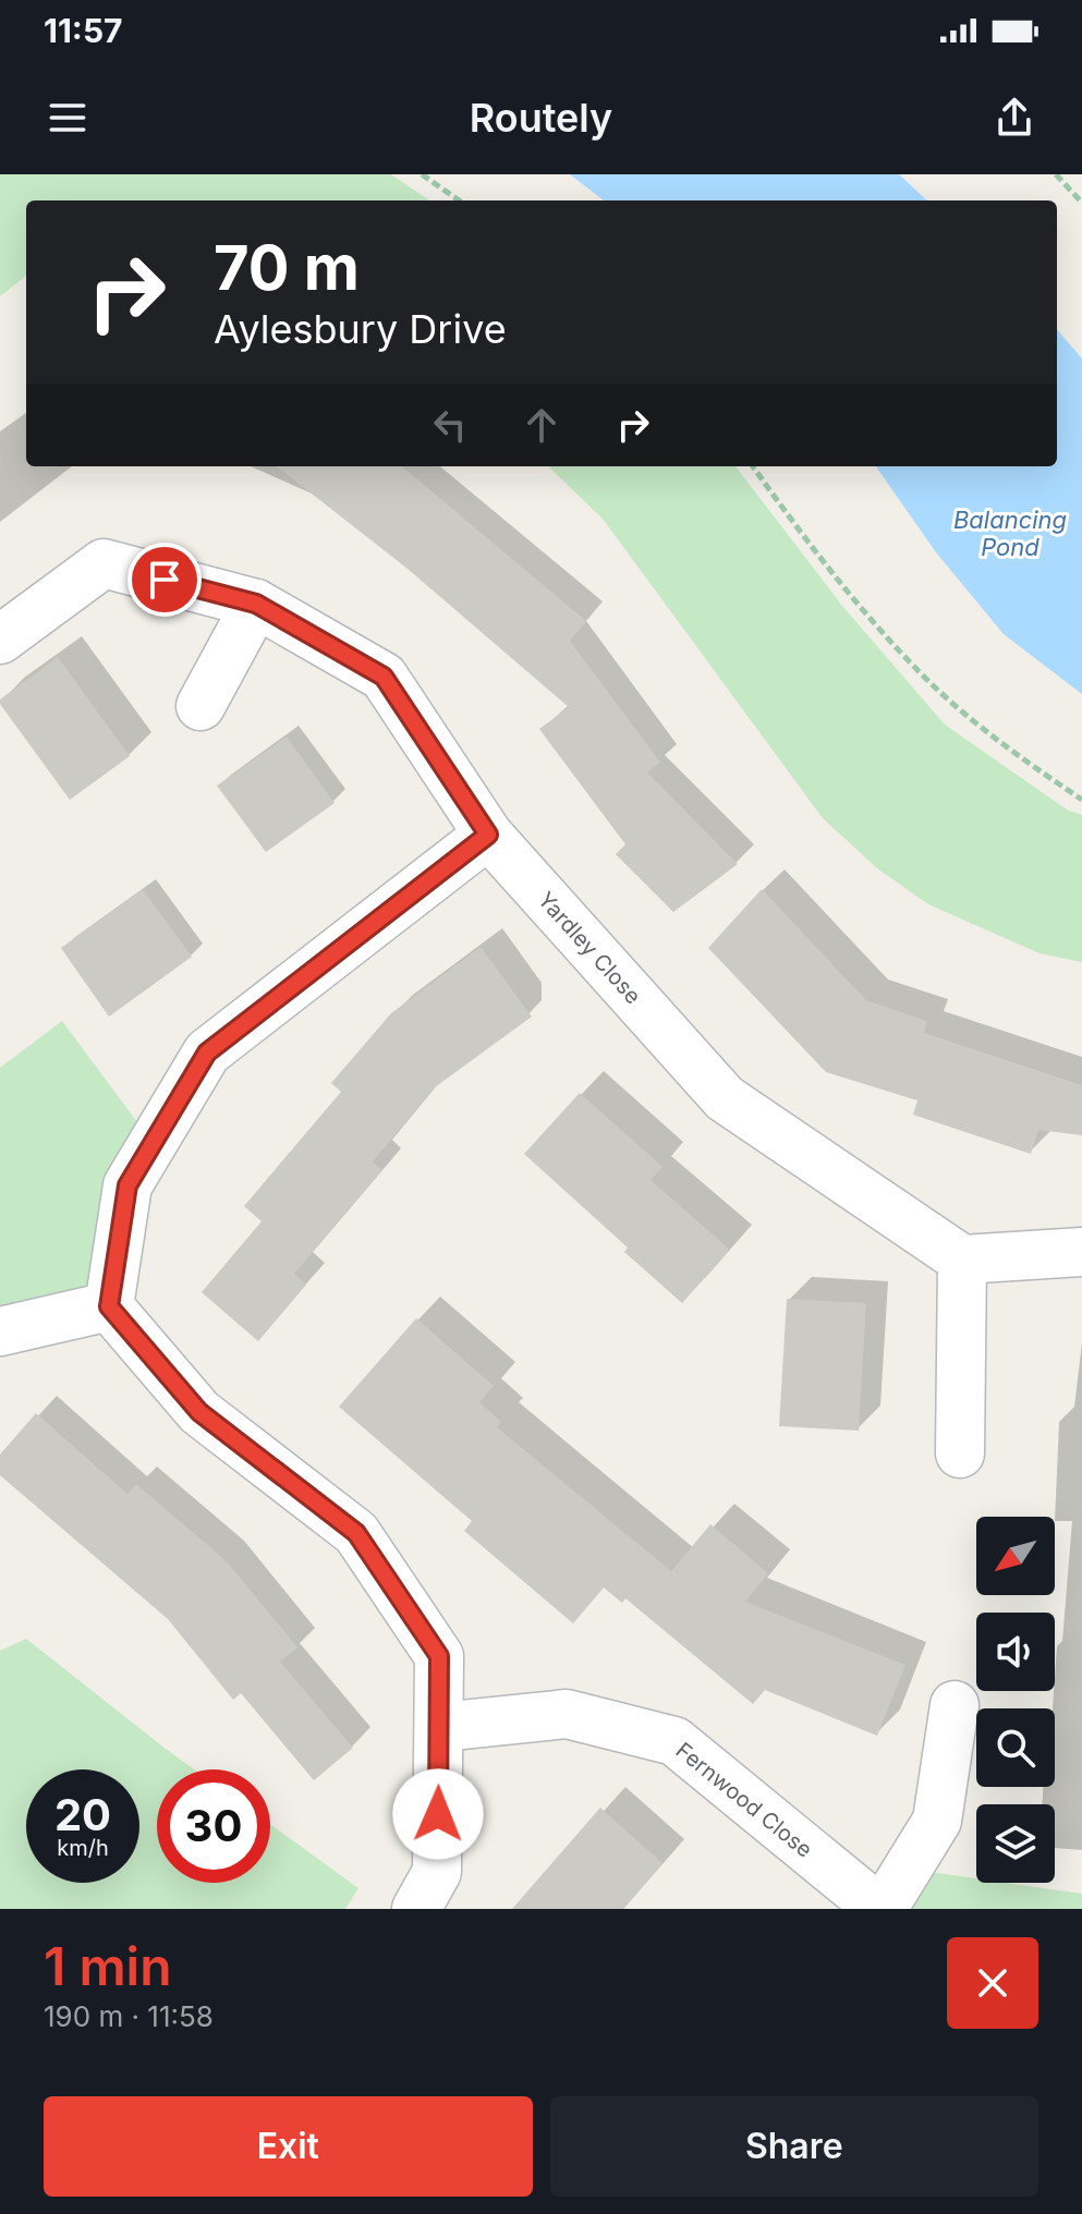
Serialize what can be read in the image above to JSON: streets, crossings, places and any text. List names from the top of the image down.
{
  "streets": {
    "street": ["Yardley Close", "Fernwood Close"]
  },
  "water": ["Balancing Pond"],
  "north": "bottom left",
  "page": {
    "status": "11:57",
    "header": "Routely",
    "turn": ["70 m", "Aylesbury Drive"],
    "speed": "20 km/h",
    "limit": "30",
    "heading": ["1 min", "190 m · 11:58"],
    "buttons": ["Exit", "Share"]
  }
}
